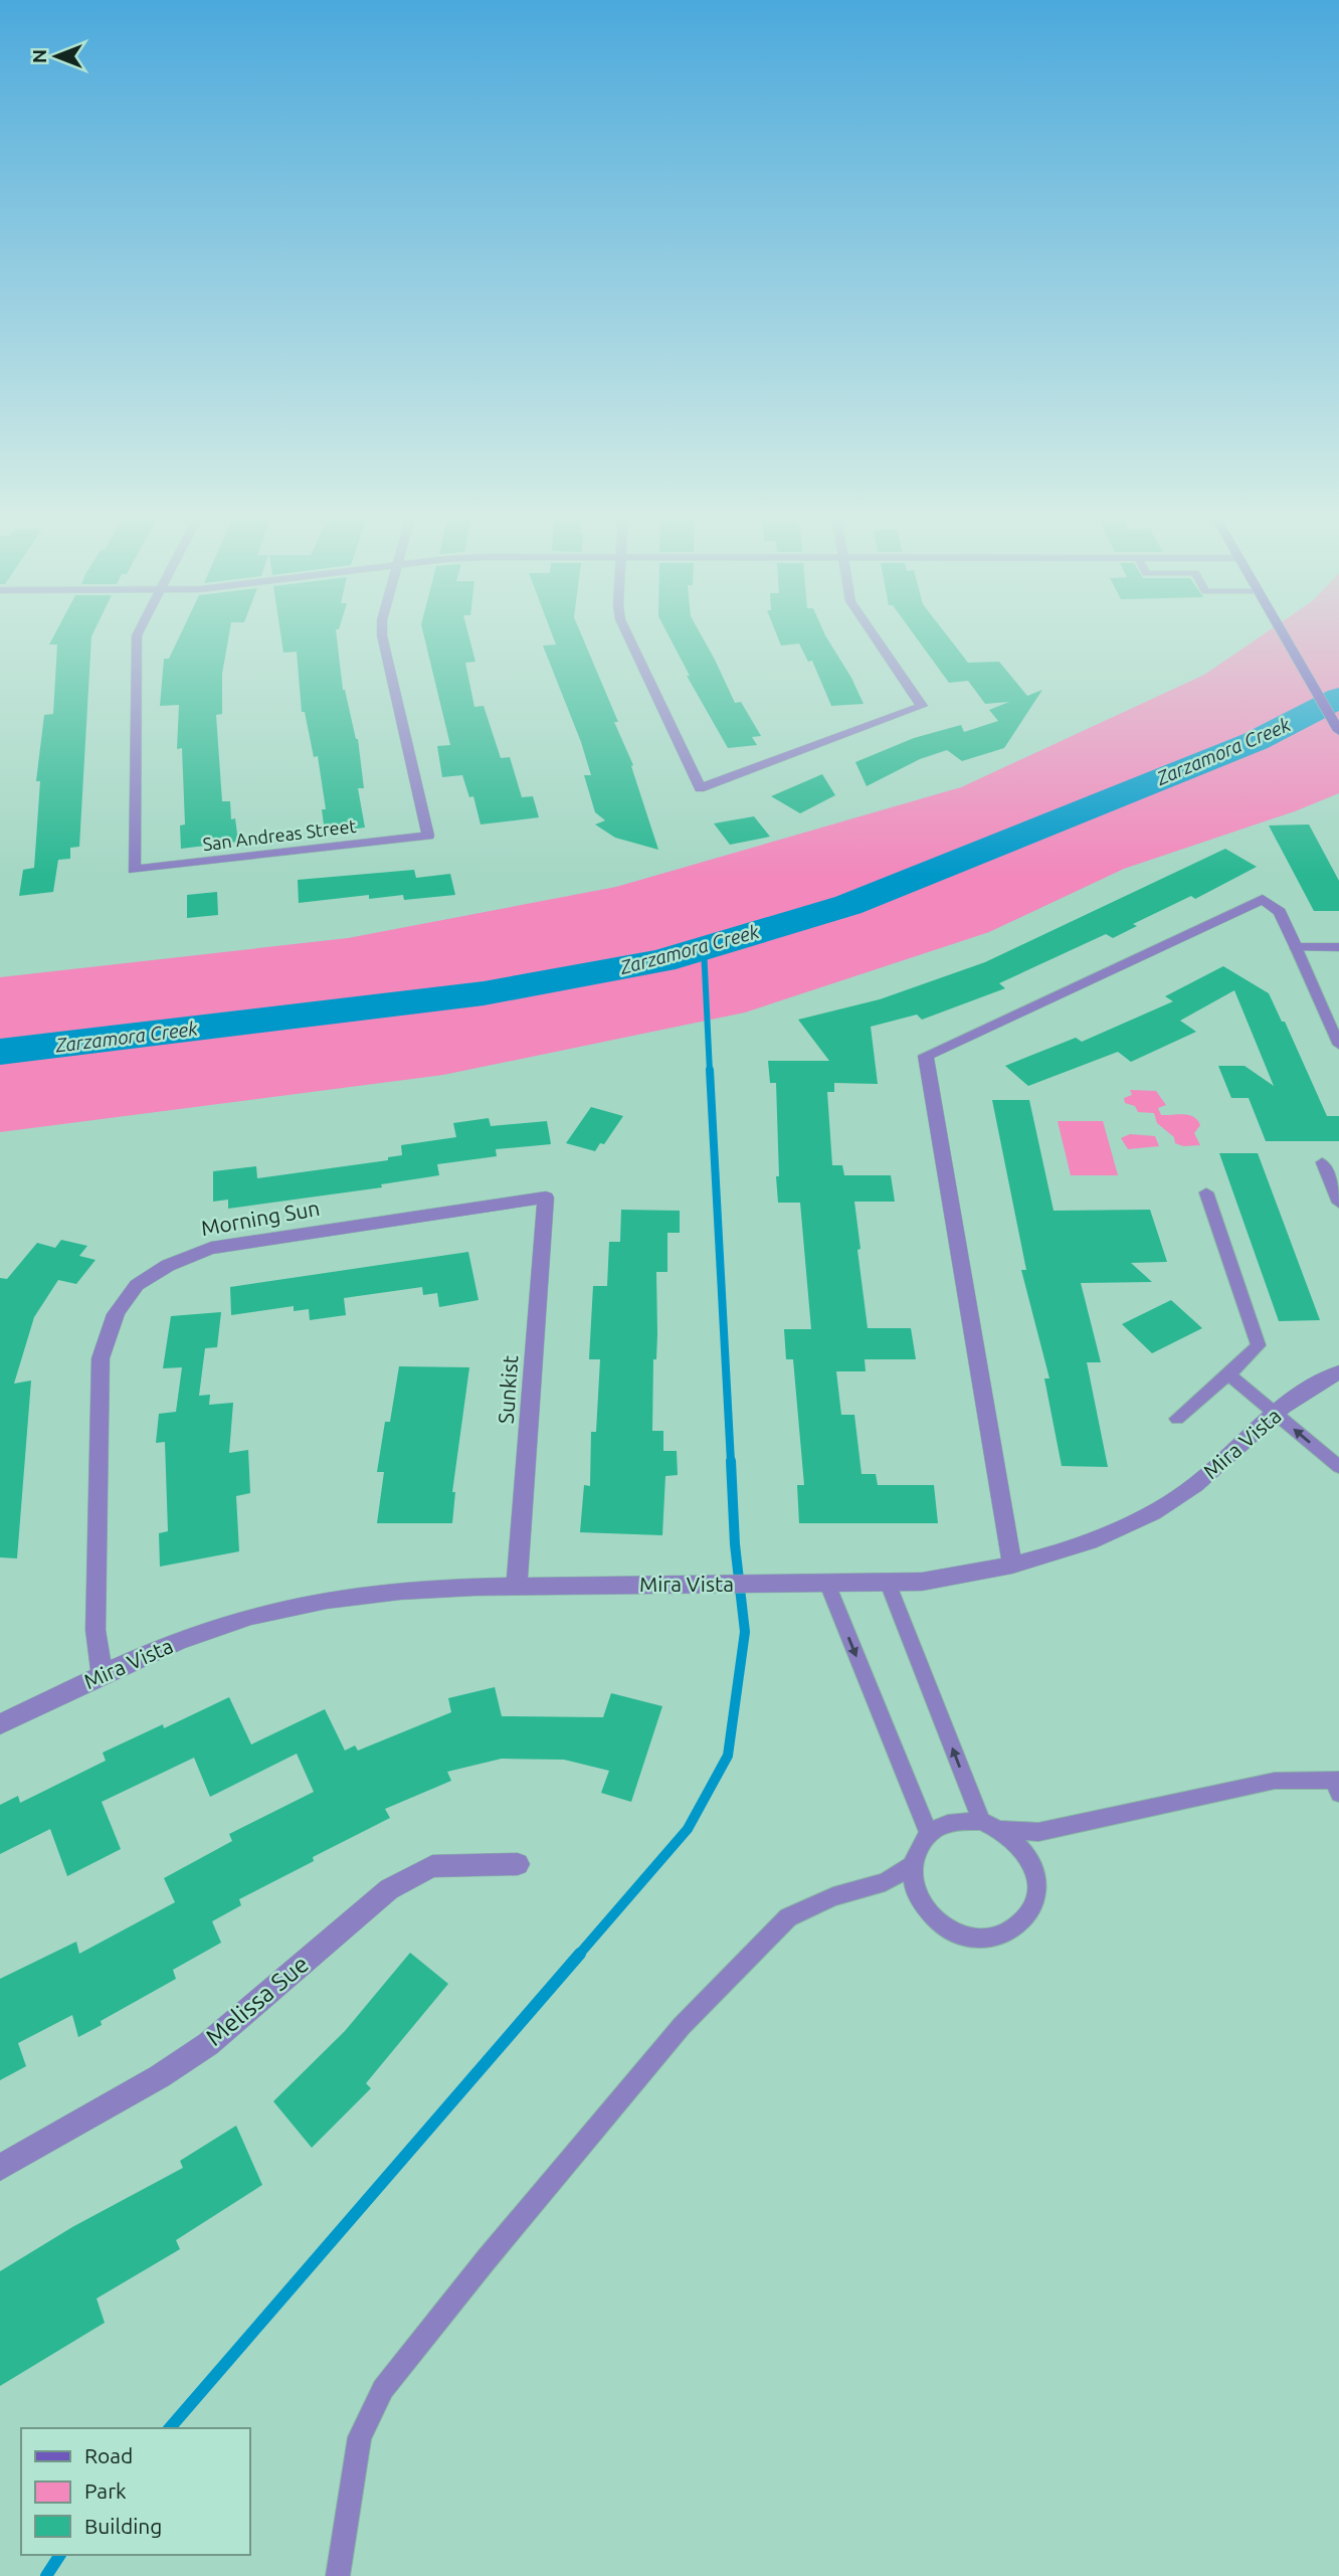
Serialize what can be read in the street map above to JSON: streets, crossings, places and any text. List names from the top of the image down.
{
  "streets": {
    "street": [
      "San Andreas Street",
      "Morning Sun",
      "Sunkist",
      "Mira Vista",
      "Melissa Sue"
    ]
  },
  "crossings": [
    ["Morning Sun", "Sunkist"],
    ["Morning Sun", "Mira Vista"],
    ["Sunkist", "Mira Vista"]
  ],
  "water": ["Zarzamora Creek"],
  "legend": ["Road", "Park", "Building"],
  "north": "left"
}
